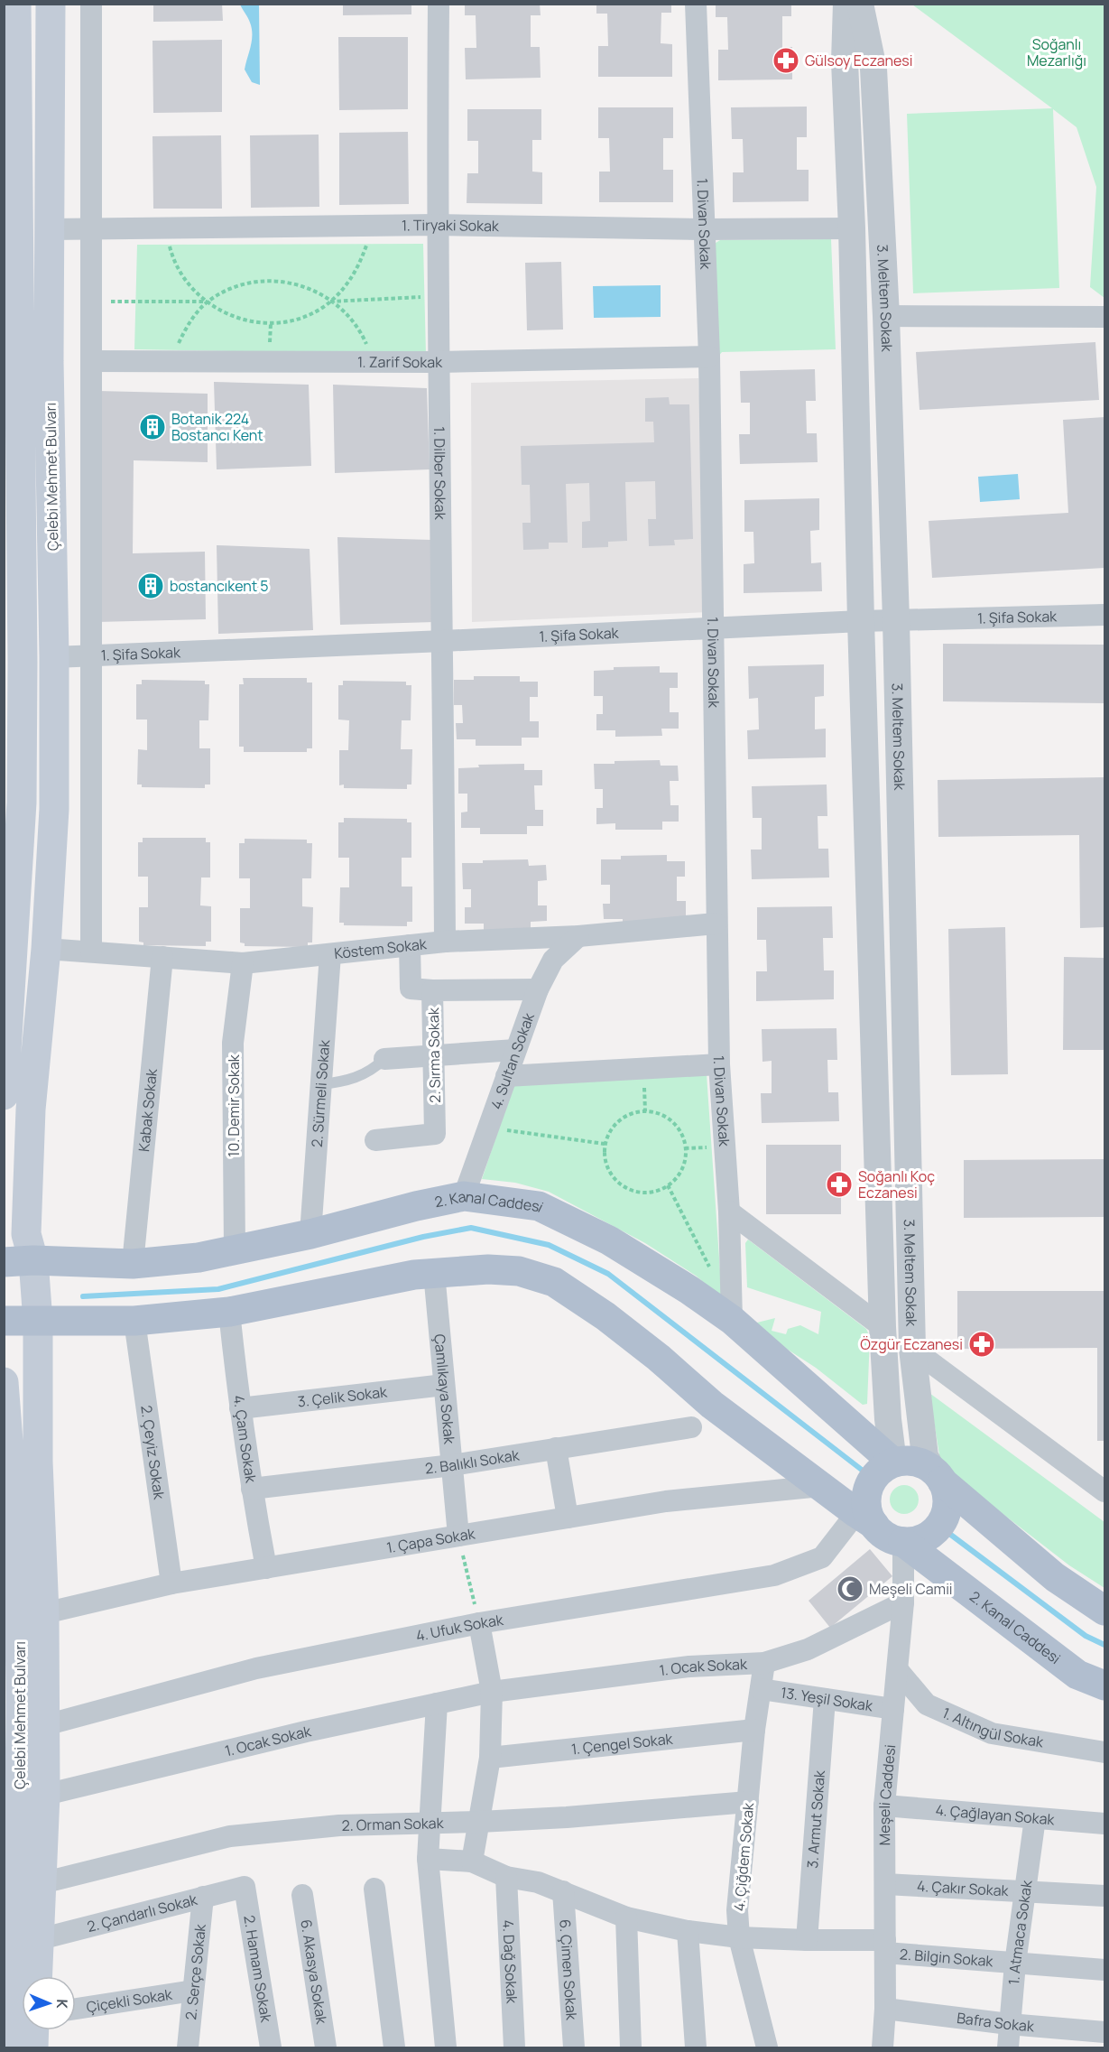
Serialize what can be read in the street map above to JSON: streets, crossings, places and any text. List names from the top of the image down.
{
  "streets": {
    "main road": ["Çelebi Mehmet Bulvarı", "2. Kanal Caddesi"],
    "street": [
      "1. Divan Sokak",
      "1. Tiryaki Sokak",
      "3. Meltem Sokak",
      "1. Zarif Sokak",
      "1. Dilber Sokak",
      "1. Şifa Sokak",
      "Köstem Sokak",
      "2. Sırma Sokak",
      "4. Sultan Sokak",
      "2. Sürmeli Sokak",
      "10. Demir Sokak",
      "Kabak Sokak",
      "Çamlıkaya Sokak",
      "3. Çelik Sokak",
      "4. Çam Sokak",
      "2. Çeyiz Sokak",
      "2. Balıklı Sokak",
      "1. Çapa Sokak",
      "4. Ufuk Sokak",
      "1. Ocak Sokak",
      "13. Yeşil Sokak",
      "1. Altıngül Sokak",
      "1. Çengel Sokak",
      "Meşeli Caddesi",
      "4. Çağlayan Sokak",
      "3. Armut Sokak",
      "2. Orman Sokak",
      "4. Çiğdem Sokak",
      "4. Çakır Sokak",
      "2. Çandarlı Sokak",
      "1. Atmaca Sokak",
      "2. Bilgin Sokak",
      "4. Dağ Sokak",
      "2. Hamam Sokak",
      "6. Çimen Sokak",
      "6. Akasya Sokak",
      "2. Serçe Sokak",
      "Çiçekli Sokak",
      "Bafra Sokak"
    ]
  },
  "crossings": [
    ["1. Divan Sokak", "1. Tiryaki Sokak"],
    ["1. Divan Sokak", "1. Zarif Sokak"],
    ["1. Divan Sokak", "1. Şifa Sokak"],
    ["1. Divan Sokak", "Köstem Sokak"],
    ["1. Divan Sokak", "2. Kanal Caddesi"],
    ["1. Tiryaki Sokak", "3. Meltem Sokak"],
    ["1. Tiryaki Sokak", "1. Dilber Sokak"],
    ["1. Tiryaki Sokak", "Çelebi Mehmet Bulvarı"],
    ["3. Meltem Sokak", "1. Şifa Sokak"],
    ["3. Meltem Sokak", "2. Kanal Caddesi"],
    ["3. Meltem Sokak", "4. Ufuk Sokak"],
    ["3. Meltem Sokak", "Meşeli Caddesi"],
    ["1. Zarif Sokak", "1. Dilber Sokak"],
    ["1. Dilber Sokak", "1. Şifa Sokak"],
    ["1. Dilber Sokak", "Köstem Sokak"],
    ["Çelebi Mehmet Bulvarı", "1. Şifa Sokak"],
    ["Çelebi Mehmet Bulvarı", "Köstem Sokak"],
    ["Çelebi Mehmet Bulvarı", "2. Kanal Caddesi"],
    ["Çelebi Mehmet Bulvarı", "1. Çapa Sokak"],
    ["Çelebi Mehmet Bulvarı", "4. Ufuk Sokak"],
    ["Çelebi Mehmet Bulvarı", "1. Ocak Sokak"],
    ["Çelebi Mehmet Bulvarı", "2. Orman Sokak"],
    ["Çelebi Mehmet Bulvarı", "2. Çandarlı Sokak"],
    ["Köstem Sokak", "4. Sultan Sokak"],
    ["Köstem Sokak", "2. Sürmeli Sokak"],
    ["Köstem Sokak", "10. Demir Sokak"],
    ["Köstem Sokak", "Kabak Sokak"],
    ["2. Sırma Sokak", "4. Sultan Sokak"],
    ["4. Sultan Sokak", "2. Kanal Caddesi"],
    ["2. Sürmeli Sokak", "2. Kanal Caddesi"],
    ["10. Demir Sokak", "2. Kanal Caddesi"],
    ["Kabak Sokak", "2. Kanal Caddesi"],
    ["2. Kanal Caddesi", "4. Ufuk Sokak"],
    ["2. Kanal Caddesi", "Meşeli Caddesi"],
    ["Çamlıkaya Sokak", "3. Çelik Sokak"],
    ["Çamlıkaya Sokak", "2. Balıklı Sokak"],
    ["Çamlıkaya Sokak", "1. Çapa Sokak"],
    ["3. Çelik Sokak", "4. Çam Sokak"],
    ["4. Çam Sokak", "2. Balıklı Sokak"],
    ["4. Çam Sokak", "1. Çapa Sokak"],
    ["2. Çeyiz Sokak", "1. Çapa Sokak"],
    ["4. Ufuk Sokak", "Meşeli Caddesi"],
    ["1. Ocak Sokak", "Meşeli Caddesi"],
    ["1. Ocak Sokak", "4. Çiğdem Sokak"],
    ["13. Yeşil Sokak", "Meşeli Caddesi"],
    ["13. Yeşil Sokak", "3. Armut Sokak"],
    ["13. Yeşil Sokak", "4. Çiğdem Sokak"],
    ["1. Altıngül Sokak", "Meşeli Caddesi"],
    ["1. Çengel Sokak", "4. Çiğdem Sokak"],
    ["Meşeli Caddesi", "4. Çağlayan Sokak"],
    ["Meşeli Caddesi", "4. Çakır Sokak"],
    ["Meşeli Caddesi", "2. Bilgin Sokak"],
    ["Meşeli Caddesi", "Bafra Sokak"],
    ["4. Çağlayan Sokak", "1. Atmaca Sokak"],
    ["3. Armut Sokak", "2. Bilgin Sokak"],
    ["2. Orman Sokak", "4. Çiğdem Sokak"],
    ["4. Çiğdem Sokak", "2. Bilgin Sokak"],
    ["4. Çakır Sokak", "1. Atmaca Sokak"],
    ["2. Çandarlı Sokak", "2. Hamam Sokak"],
    ["2. Çandarlı Sokak", "2. Serçe Sokak"],
    ["1. Atmaca Sokak", "2. Bilgin Sokak"],
    ["1. Atmaca Sokak", "Bafra Sokak"],
    ["2. Bilgin Sokak", "4. Dağ Sokak"],
    ["2. Bilgin Sokak", "6. Çimen Sokak"],
    ["2. Serçe Sokak", "Çiçekli Sokak"]
  ],
  "parks": ["Soğanlı Mezarlığı"],
  "places": {
    "pharmacy": ["Gülsoy Eczanesi", "Soğanlı Koç Eczanesi", "Özgür Eczanesi"],
    "building": ["Botanik 224 Bostancı Kent", "bostancıkent 5"],
    "mosque": ["Meşeli Camii"]
  },
  "north": "right"
}
